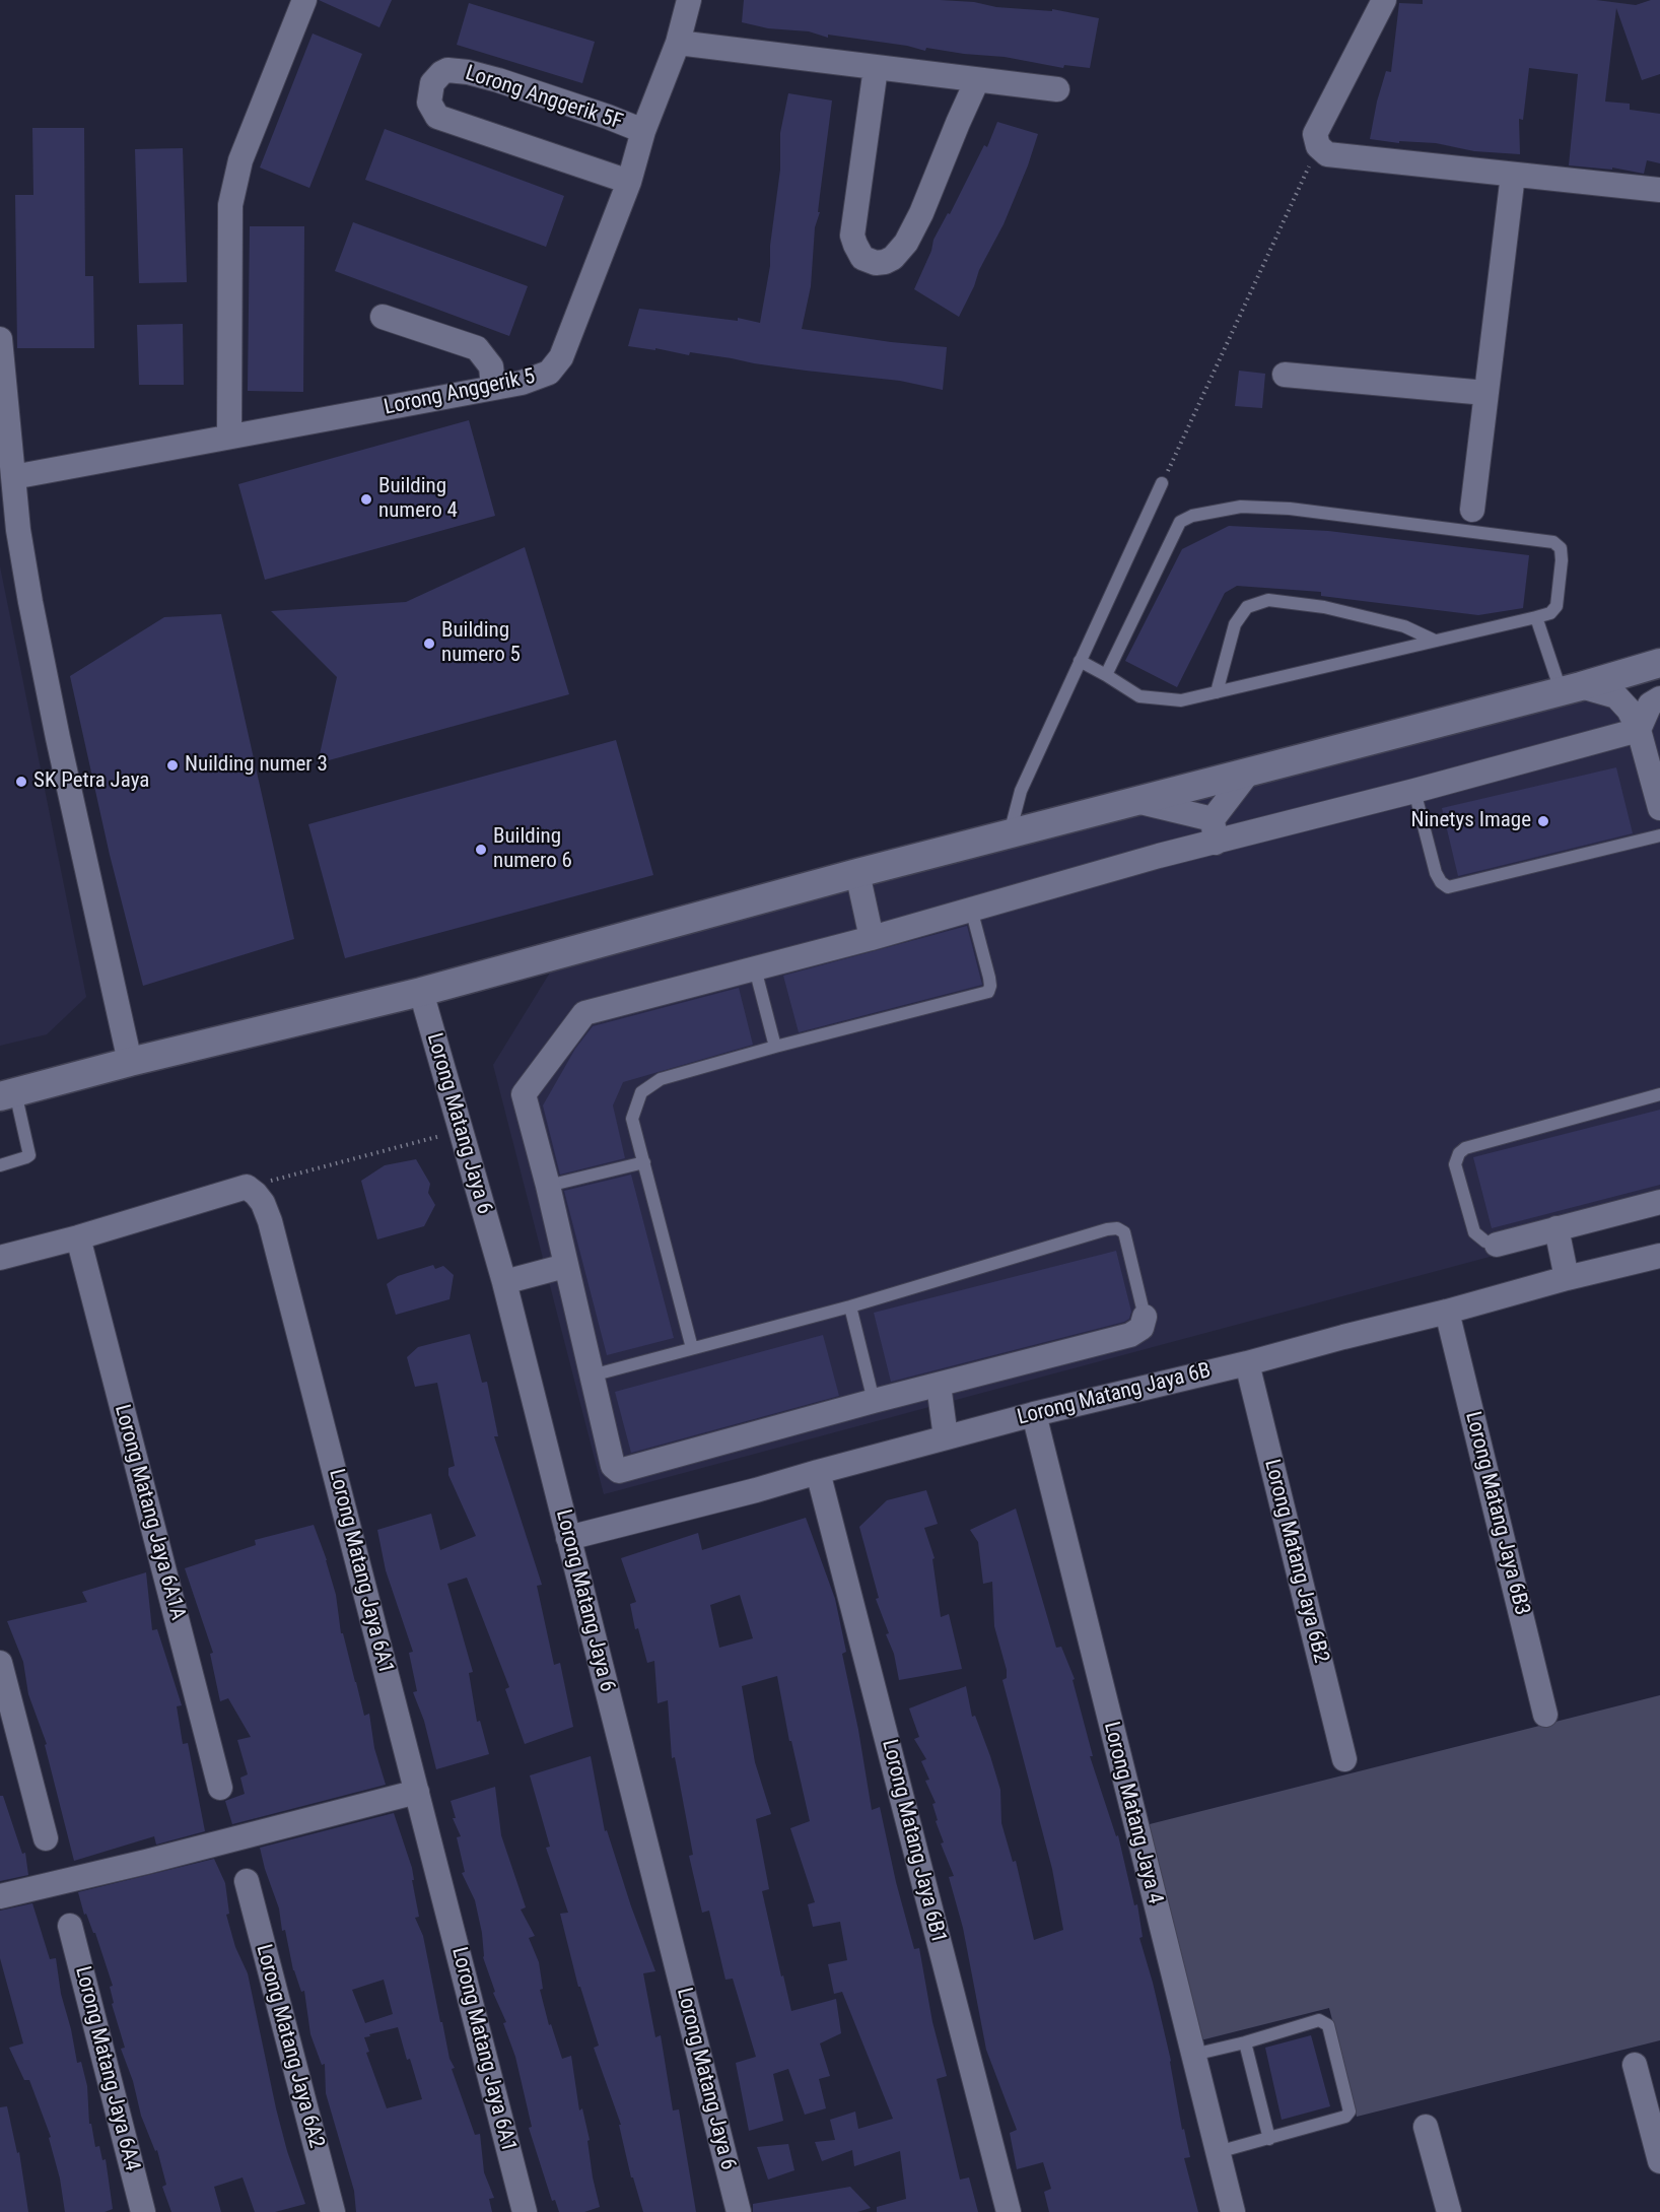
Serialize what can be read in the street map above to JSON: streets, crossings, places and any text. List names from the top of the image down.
{
  "streets": {
    "street": [
      "Lorong Anggerik 5F",
      "Lorong Anggerik 5",
      "Lorong Matang Jaya 6",
      "Lorong Matang Jaya 6B",
      "Lorong Matang Jaya 6A1A",
      "Lorong Matang Jaya 6B3",
      "Lorong Matang Jaya 6B2",
      "Lorong Matang Jaya 6A1",
      "Lorong Matang Jaya 4",
      "Lorong Matang Jaya 6B1",
      "Lorong Matang Jaya 6A2",
      "Lorong Matang Jaya 6A4"
    ]
  },
  "crossings": [
    ["Lorong Anggerik 5F", "Lorong Anggerik 5"],
    ["Lorong Matang Jaya 6", "Lorong Matang Jaya 6B"],
    ["Lorong Matang Jaya 6B", "Lorong Matang Jaya 6B3"],
    ["Lorong Matang Jaya 6B", "Lorong Matang Jaya 6B2"],
    ["Lorong Matang Jaya 6B", "Lorong Matang Jaya 4"],
    ["Lorong Matang Jaya 6B", "Lorong Matang Jaya 6B1"]
  ],
  "places": [
    "Building numero 4",
    "Building numero 5",
    "Nuilding numer 3",
    "SK Petra Jaya",
    "Ninetys Image",
    "Building numero 6"
  ]
}
